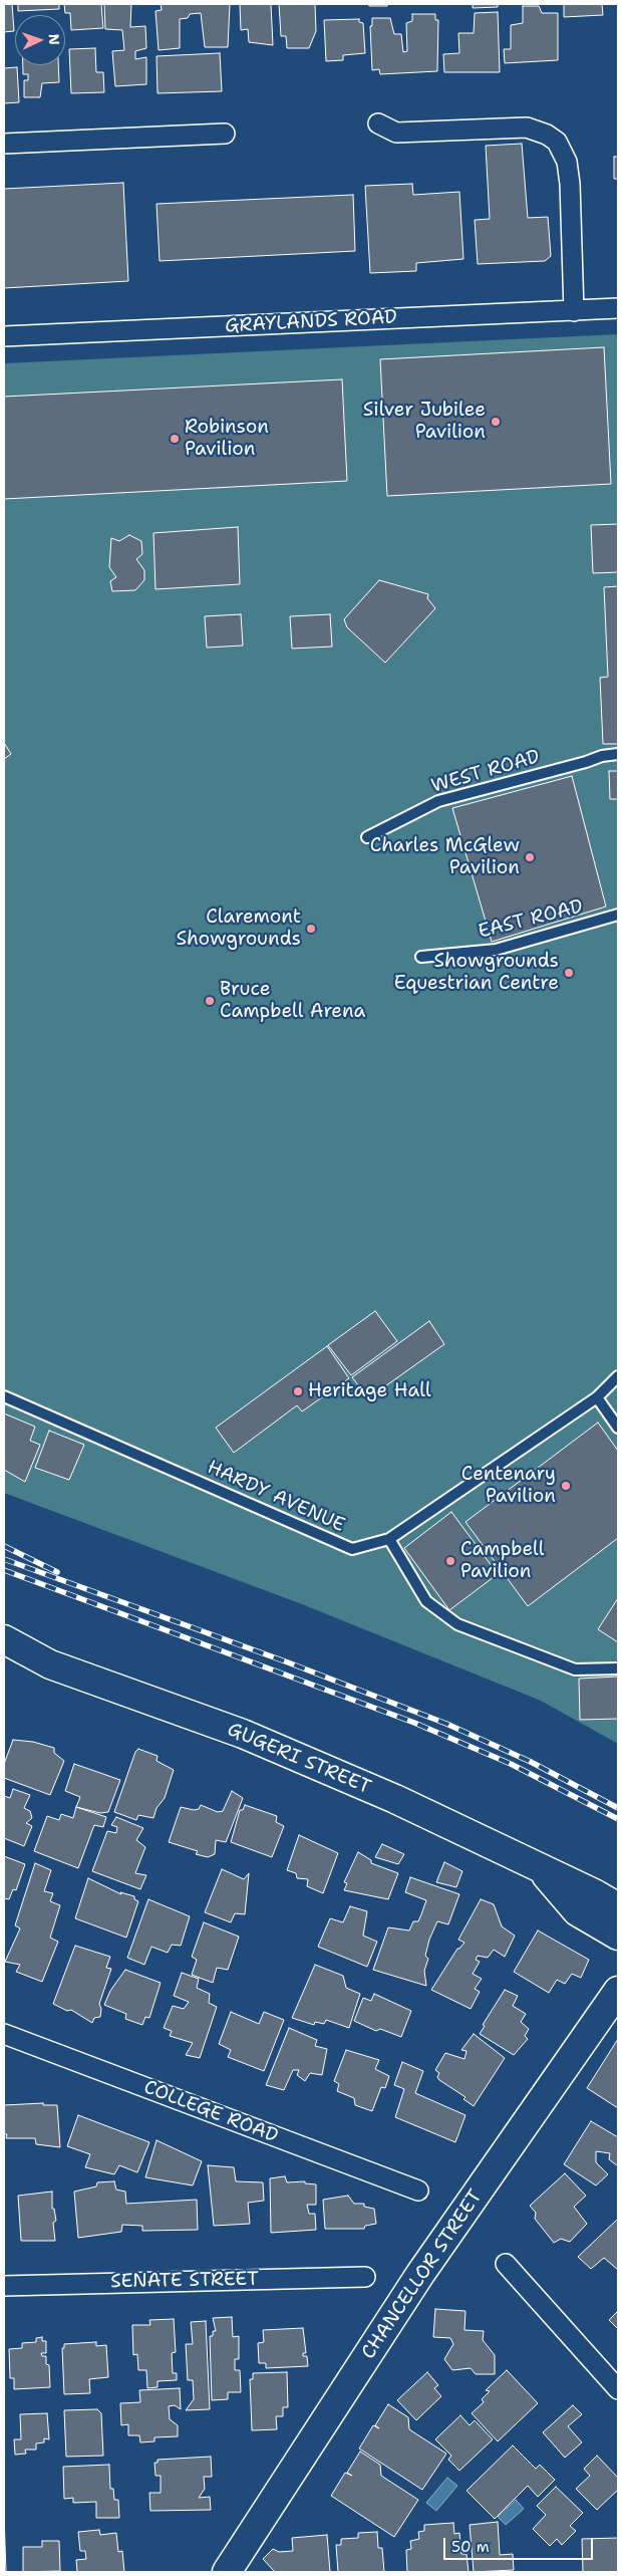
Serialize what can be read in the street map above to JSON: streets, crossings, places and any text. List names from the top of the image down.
{
  "streets": {
    "main road": ["GUGERI STREET", "CHANCELLOR STREET"],
    "street": ["GRAYLANDS ROAD", "COLLEGE ROAD", "SENATE STREET"],
    "lane": ["WEST ROAD", "EAST ROAD", "HARDY AVENUE"]
  },
  "places": [
    "Silver Jubilee Pavilion",
    "Robinson Pavilion",
    "Charles McGlew Pavilion",
    "Claremont Showgrounds",
    "Showgrounds Equestrian Centre",
    "Bruce Campbell Arena",
    "Heritage Hall",
    "Centenary Pavilion",
    "Campbell Pavilion"
  ],
  "scale_bar": "50 m",
  "north": "right"
}
